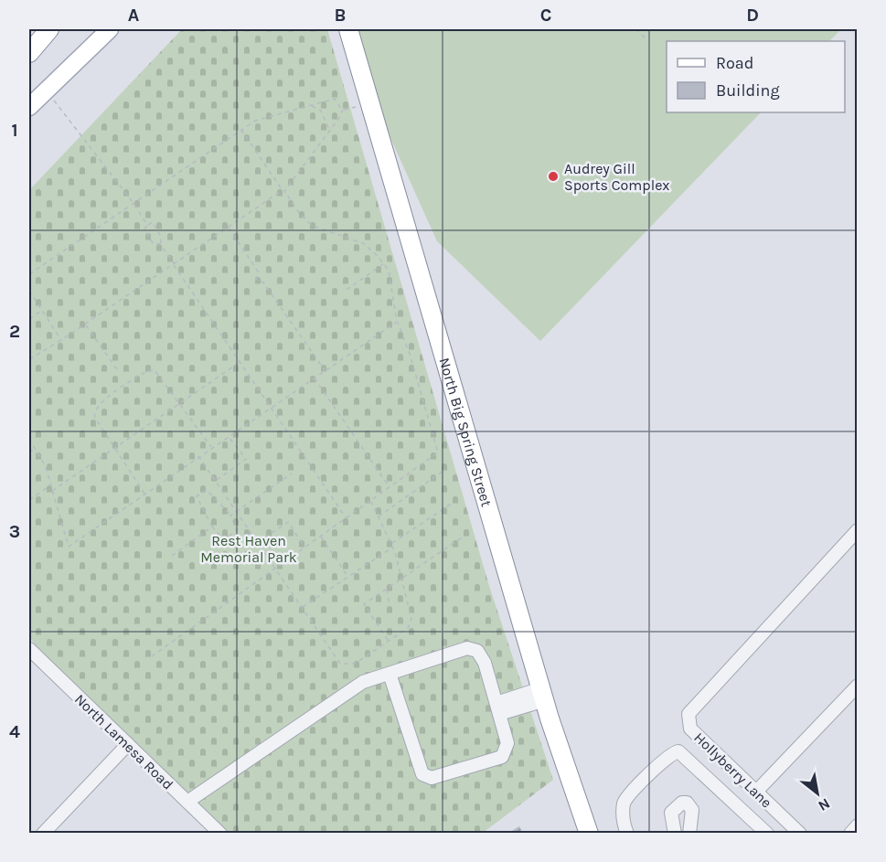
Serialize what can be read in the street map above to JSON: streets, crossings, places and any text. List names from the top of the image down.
{
  "streets": {
    "highway": ["North Big Spring Street"],
    "street": ["North Lamesa Road", "Hollyberry Lane"]
  },
  "parks": ["Rest Haven Memorial Park"],
  "places": ["Audrey Gill Sports Complex"],
  "legend": ["Road", "Building"],
  "north": "bottom right",
  "grid": {
    "columns": [
      "A",
      "B",
      "C",
      "D"
    ],
    "rows": [
      "1",
      "2",
      "3",
      "4"
    ]
  }
}
